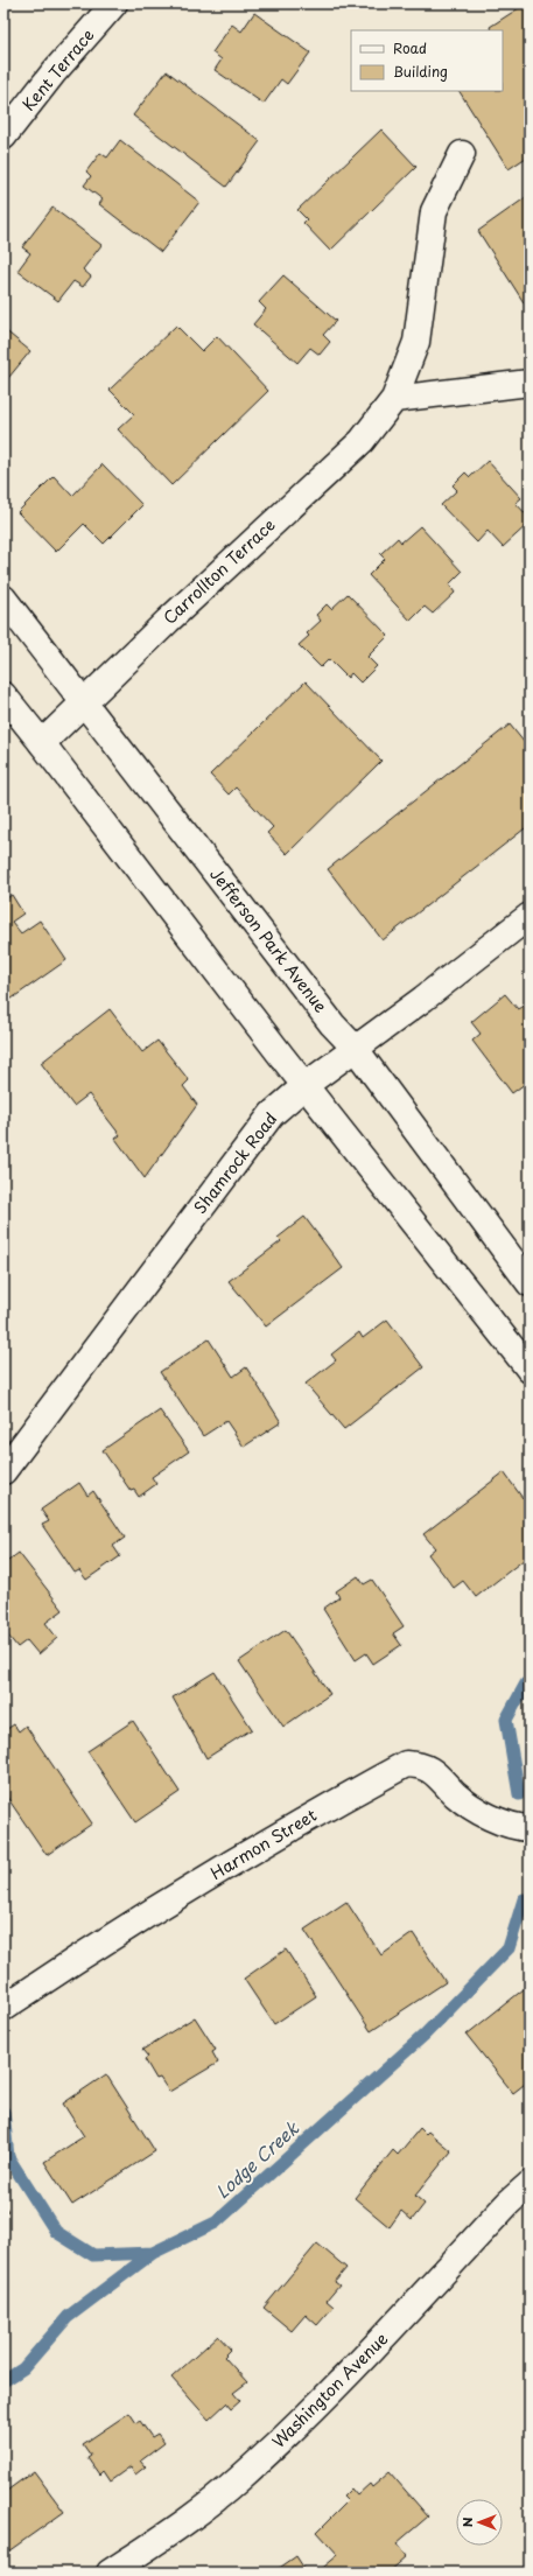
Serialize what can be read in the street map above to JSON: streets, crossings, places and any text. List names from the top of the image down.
{
  "streets": {
    "street": [
      "Kent Terrace",
      "Carrollton Terrace",
      "Jefferson Park Avenue",
      "Shamrock Road",
      "Harmon Street",
      "Washington Avenue"
    ]
  },
  "crossings": [
    ["Carrollton Terrace", "Jefferson Park Avenue"],
    ["Jefferson Park Avenue", "Shamrock Road"]
  ],
  "water": ["Lodge Creek"],
  "legend": ["Road", "Building"],
  "north": "left"
}
